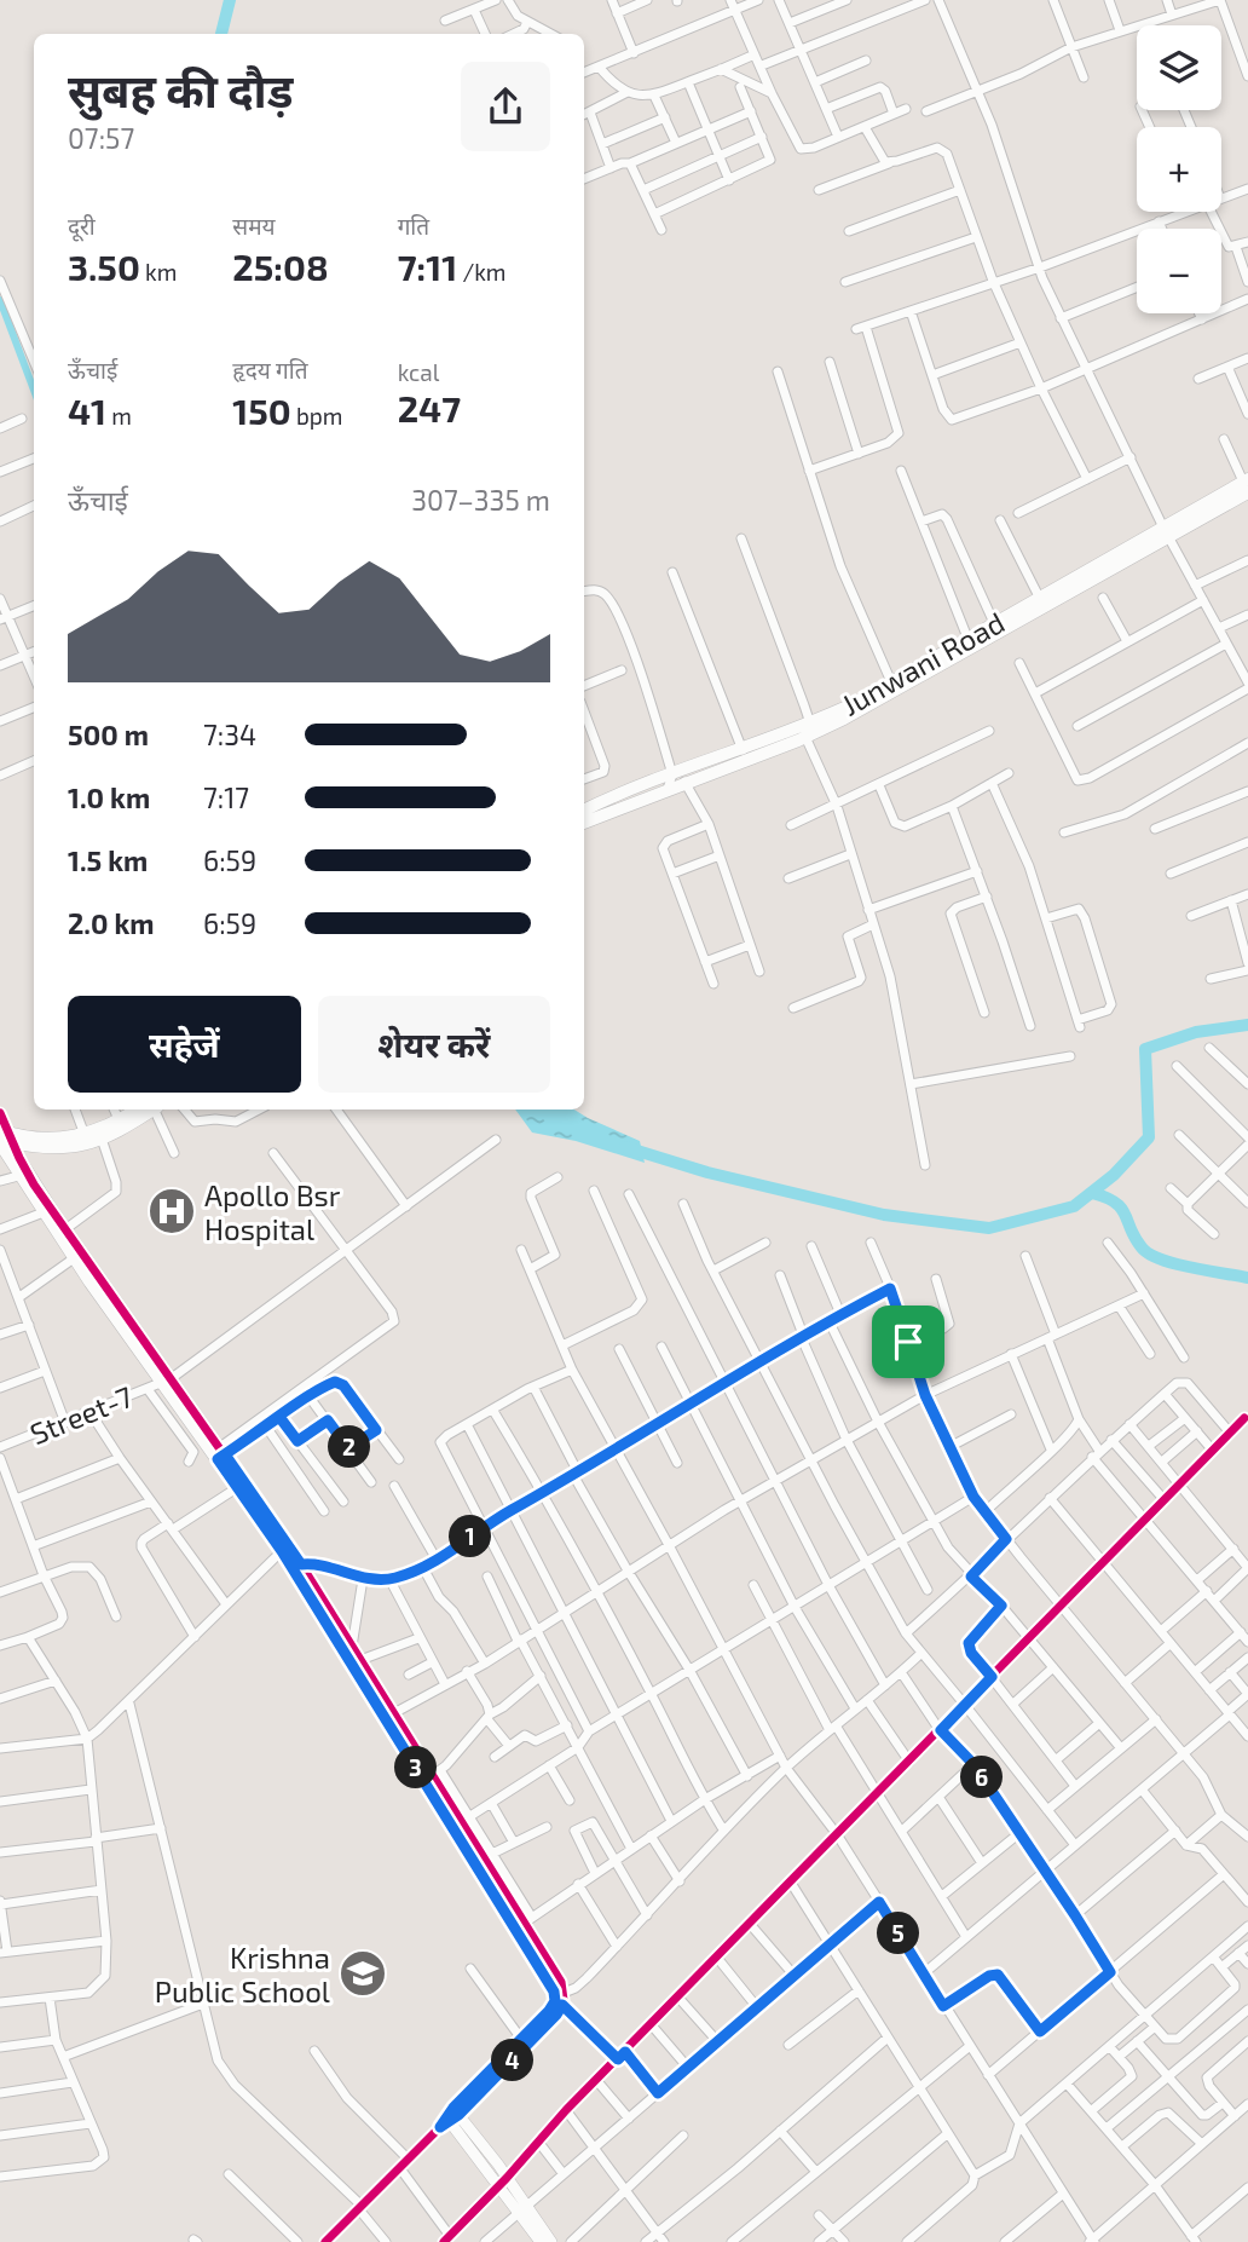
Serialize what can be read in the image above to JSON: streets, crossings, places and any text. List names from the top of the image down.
{
  "streets": {
    "main road": ["Junwani Road"],
    "street": ["Street-7"]
  },
  "places": {
    "hospital": ["Apollo Bsr Hospital"],
    "school or university": ["Krishna Public School"]
  },
  "page": {
    "map_buttons": ["+", "−"],
    "heading": ["सुबह की दौड़", "07:57"],
    "stats": [
      ["दूरी", "3.50 km"],
      ["समय", "25:08"],
      ["गति", "7:11 /km"],
      ["ऊँचाई", "41 m"],
      ["हृदय गति", "150 bpm"],
      ["kcal", "247"]
    ],
    "chart": ["ऊँचाई", "307–335 m"],
    "list": [
      {
        "name": "500 m",
        "note": "7:34"
      },
      {
        "name": "1.0 km",
        "note": "7:17"
      },
      {
        "name": "1.5 km",
        "note": "6:59"
      },
      {
        "name": "2.0 km",
        "note": "6:59"
      }
    ],
    "buttons": ["सहेजें", "शेयर करें"],
    "pins": [
      "2",
      "1",
      "3",
      "6",
      "5",
      "4"
    ]
  }
}
